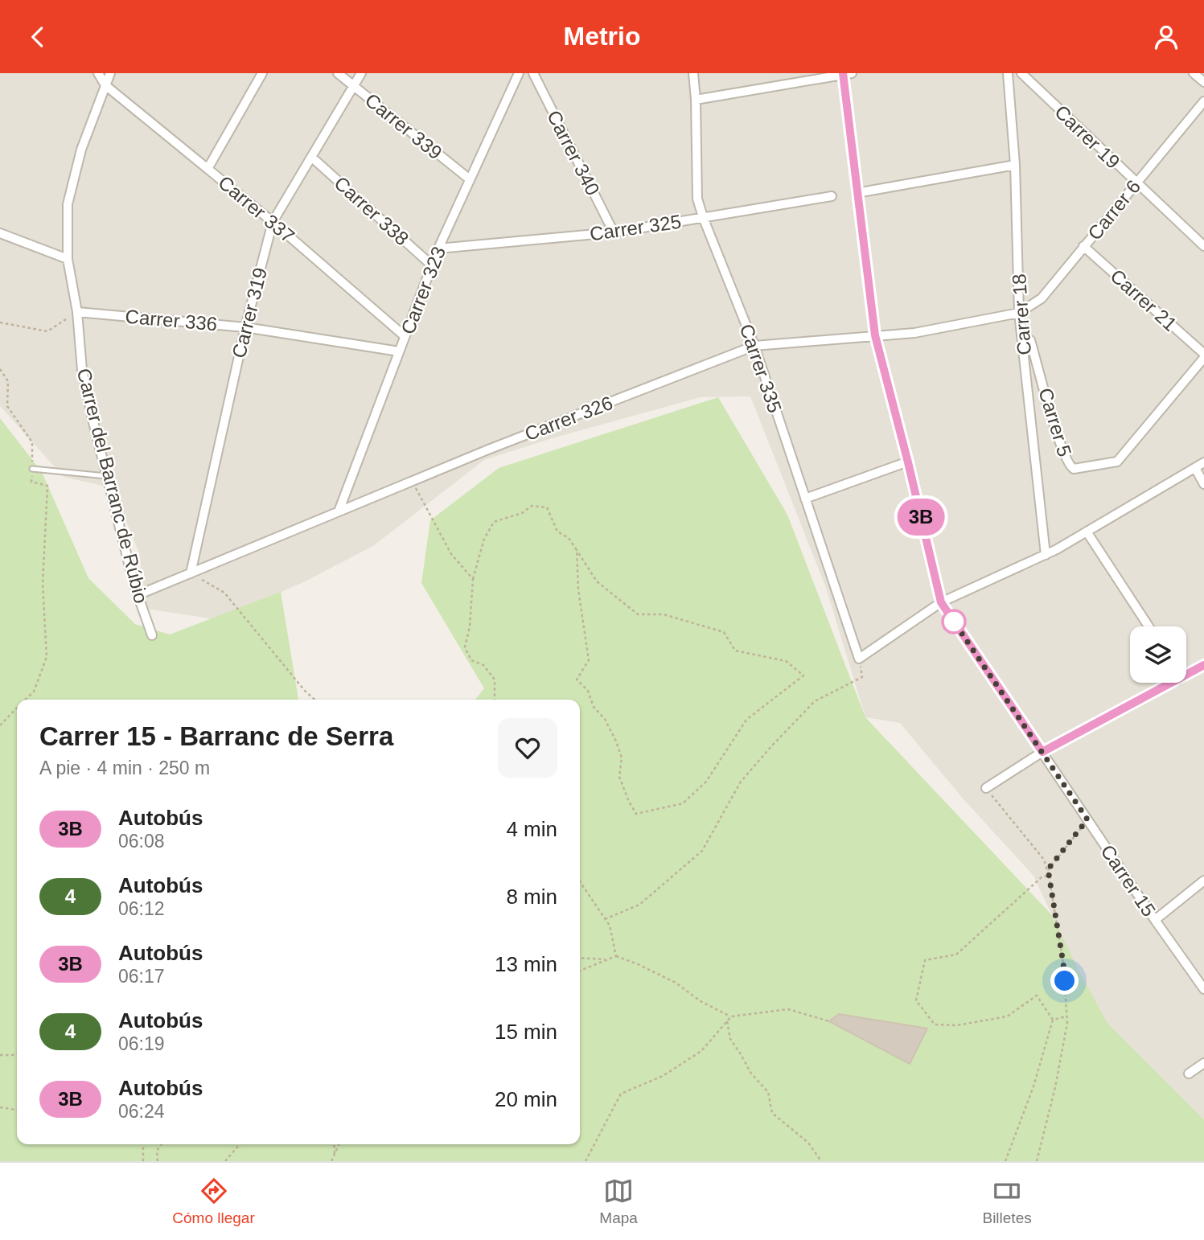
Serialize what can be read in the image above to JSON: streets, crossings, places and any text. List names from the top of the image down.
{
  "streets": {
    "street": [
      "Carrer 339",
      "Carrer 19",
      "Carrer 340",
      "Carrer 337",
      "Carrer 6",
      "Carrer 338",
      "Carrer 325",
      "Carrer 323",
      "Carrer 21",
      "Carrer 319",
      "Carrer 18",
      "Carrer 336",
      "Carrer 335",
      "Carrer 326",
      "Carrer 5",
      "Carrer del Barranc de Rúbio",
      "Carrer 15"
    ]
  },
  "crossings": [
    ["Carrer 339", "Carrer 323"],
    ["Carrer 339", "Carrer 319"],
    ["Carrer 19", "Carrer 6"],
    ["Carrer 340", "Carrer 325"],
    ["Carrer 337", "Carrer 323"],
    ["Carrer 337", "Carrer 319"],
    ["Carrer 337", "Carrer del Barranc de Rúbio"],
    ["Carrer 6", "Carrer 21"],
    ["Carrer 6", "Carrer 18"],
    ["Carrer 6", "Carrer 326"],
    ["Carrer 338", "Carrer 323"],
    ["Carrer 338", "Carrer 319"],
    ["Carrer 325", "Carrer 323"],
    ["Carrer 325", "Carrer 335"],
    ["Carrer 323", "Carrer 336"],
    ["Carrer 323", "Carrer 326"],
    ["Carrer 319", "Carrer 336"],
    ["Carrer 319", "Carrer 326"],
    ["Carrer 18", "Carrer 326"],
    ["Carrer 18", "Carrer 5"],
    ["Carrer 336", "Carrer del Barranc de Rúbio"],
    ["Carrer 335", "Carrer 326"],
    ["Carrer 326", "Carrer del Barranc de Rúbio"],
    ["Carrer 326", "Carrer 15"]
  ],
  "lines": ["bus line 3B"],
  "page": {
    "header": "Metrio",
    "on_map": "3B",
    "heading": ["Carrer 15 - Barranc de Serra", "A pie · 4 min · 250 m"],
    "list": [
      {
        "mark": "3B",
        "name": "Autobús",
        "note": "06:08",
        "value": "4 min"
      },
      {
        "mark": "4",
        "name": "Autobús",
        "note": "06:12",
        "value": "8 min"
      },
      {
        "mark": "3B",
        "name": "Autobús",
        "note": "06:17",
        "value": "13 min"
      },
      {
        "mark": "4",
        "name": "Autobús",
        "note": "06:19",
        "value": "15 min"
      },
      {
        "mark": "3B",
        "name": "Autobús",
        "note": "06:24",
        "value": "20 min"
      }
    ],
    "tabs": ["Cómo llegar", "Mapa", "Billetes"]
  }
}
